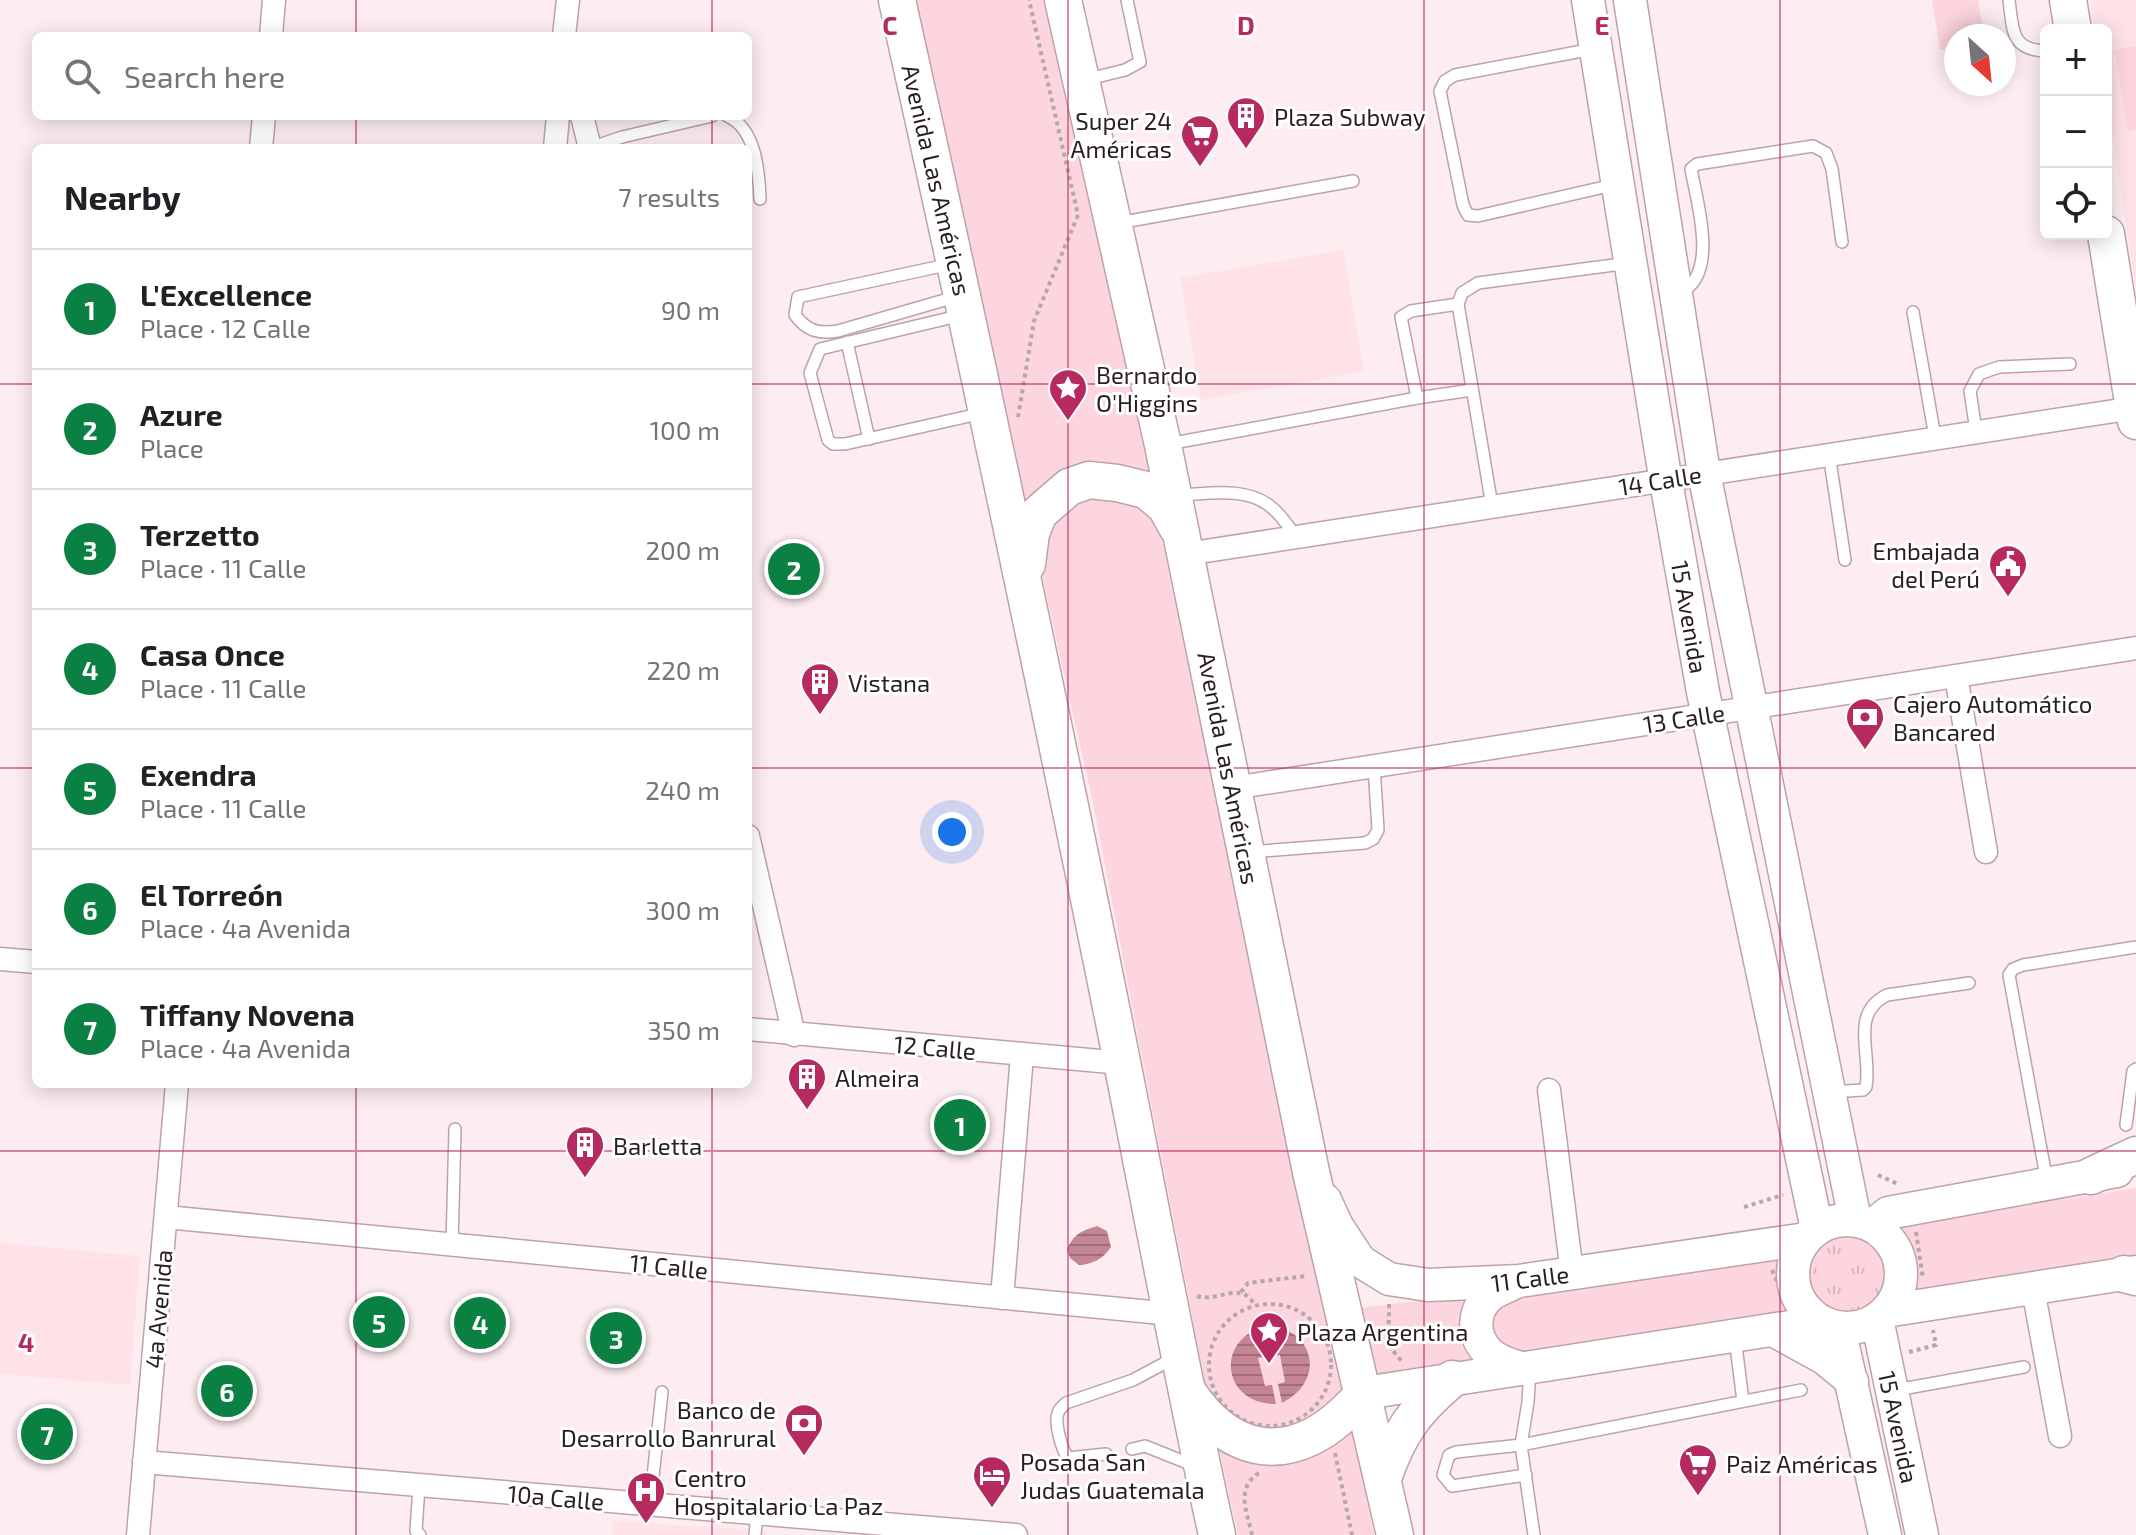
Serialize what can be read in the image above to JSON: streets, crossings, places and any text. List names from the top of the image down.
{
  "streets": {
    "main road": ["Avenida Las Américas"],
    "street": [
      "14 Calle",
      "15 Avenida",
      "13 Calle",
      "12 Calle",
      "11 Calle",
      "4a Avenida",
      "10a Calle"
    ]
  },
  "crossings": [
    ["Avenida Las Américas", "14 Calle"],
    ["Avenida Las Américas", "13 Calle"],
    ["Avenida Las Américas", "12 Calle"],
    ["Avenida Las Américas", "11 Calle"],
    ["14 Calle", "15 Avenida"],
    ["15 Avenida", "13 Calle"],
    ["15 Avenida", "11 Calle"],
    ["11 Calle", "4a Avenida"],
    ["4a Avenida", "10a Calle"]
  ],
  "places": {
    "building": [
      "Plaza Subway",
      "Vistana",
      "Almeira",
      "Barletta"
    ],
    "supermarket": ["Super 24 Américas", "Paiz Américas"],
    "place": ["Bernardo O'Higgins", "Plaza Argentina"],
    "public building": ["Embajada del Perú"],
    "bank": ["Cajero Automático Bancared", "Banco de Desarrollo Banrural"],
    "hotel": ["Posada San Judas Guatemala"],
    "hospital": ["Centro Hospitalario La Paz"]
  },
  "north": "bottom right",
  "page": {
    "map_buttons": ["+", "−"],
    "search": "Search here",
    "heading": ["Nearby", "7 results"],
    "list": [
      {
        "mark": "1",
        "name": "L'Excellence",
        "note": "Place · 12 Calle",
        "value": "90 m"
      },
      {
        "mark": "2",
        "name": "Azure",
        "note": "Place",
        "value": "100 m"
      },
      {
        "mark": "3",
        "name": "Terzetto",
        "note": "Place · 11 Calle",
        "value": "200 m"
      },
      {
        "mark": "4",
        "name": "Casa Once",
        "note": "Place · 11 Calle",
        "value": "220 m"
      },
      {
        "mark": "5",
        "name": "Exendra",
        "note": "Place · 11 Calle",
        "value": "240 m"
      },
      {
        "mark": "6",
        "name": "El Torreón",
        "note": "Place · 4a Avenida",
        "value": "300 m"
      },
      {
        "mark": "7",
        "name": "Tiffany Novena",
        "note": "Place · 4a Avenida",
        "value": "350 m"
      }
    ],
    "pins": [
      "2",
      "1",
      "5",
      "4",
      "3",
      "6",
      "7"
    ]
  },
  "grid": {
    "columns": ["C", "D", "E"],
    "rows": ["4"]
  }
}
